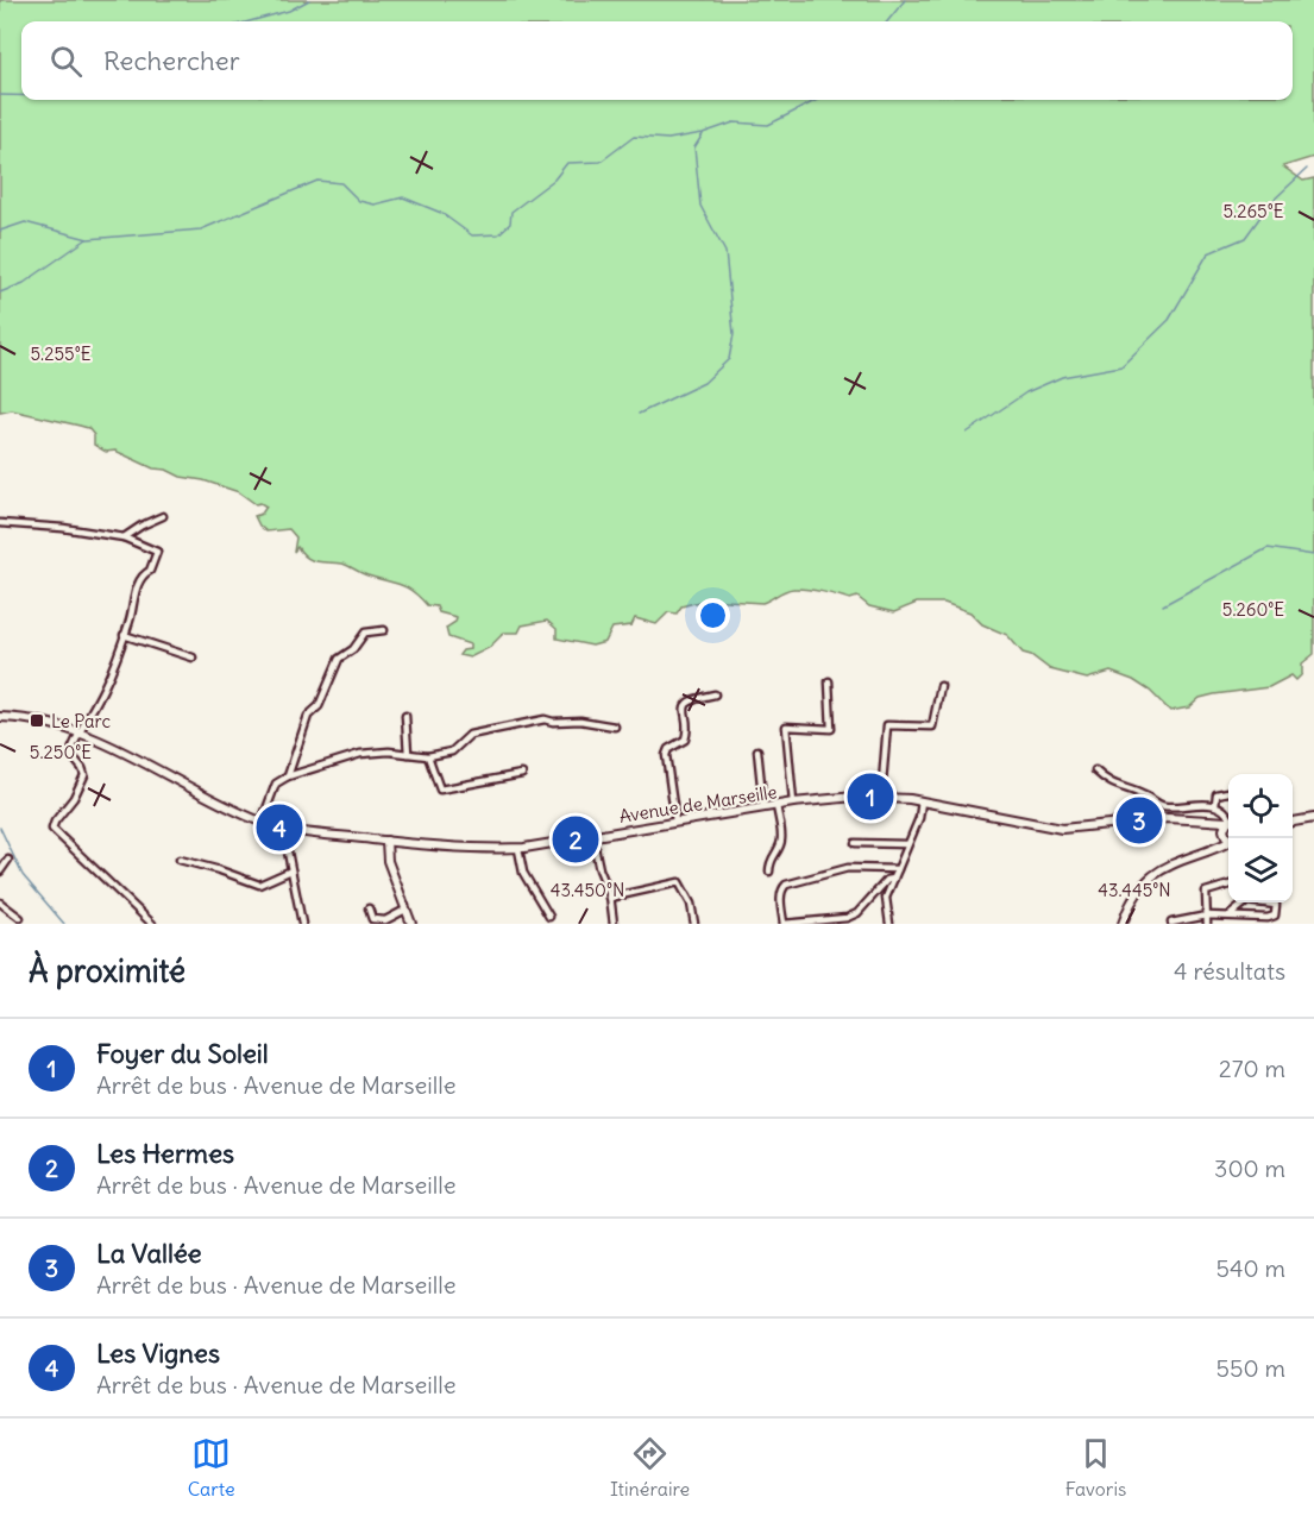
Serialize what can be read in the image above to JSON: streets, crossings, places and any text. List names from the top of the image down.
{
  "streets": {
    "street": ["Avenue de Marseille"]
  },
  "places": {
    "transit": ["Le Parc"]
  },
  "page": {
    "search": "Rechercher",
    "pins": [
      "1",
      "3",
      "4",
      "2"
    ],
    "heading": ["À proximité", "4 résultats"],
    "list": [
      {
        "mark": "1",
        "name": "Foyer du Soleil",
        "note": "Arrêt de bus · Avenue de Marseille",
        "value": "270 m"
      },
      {
        "mark": "2",
        "name": "Les Hermes",
        "note": "Arrêt de bus · Avenue de Marseille",
        "value": "300 m"
      },
      {
        "mark": "3",
        "name": "La Vallée",
        "note": "Arrêt de bus · Avenue de Marseille",
        "value": "540 m"
      },
      {
        "mark": "4",
        "name": "Les Vignes",
        "note": "Arrêt de bus · Avenue de Marseille",
        "value": "550 m"
      }
    ],
    "nav": ["Carte", "Itinéraire", "Favoris"]
  },
  "coordinates": [
    "5.265°E",
    "5.255°E",
    "5.260°E",
    "5.250°E",
    "43.450°N",
    "43.445°N"
  ]
}
